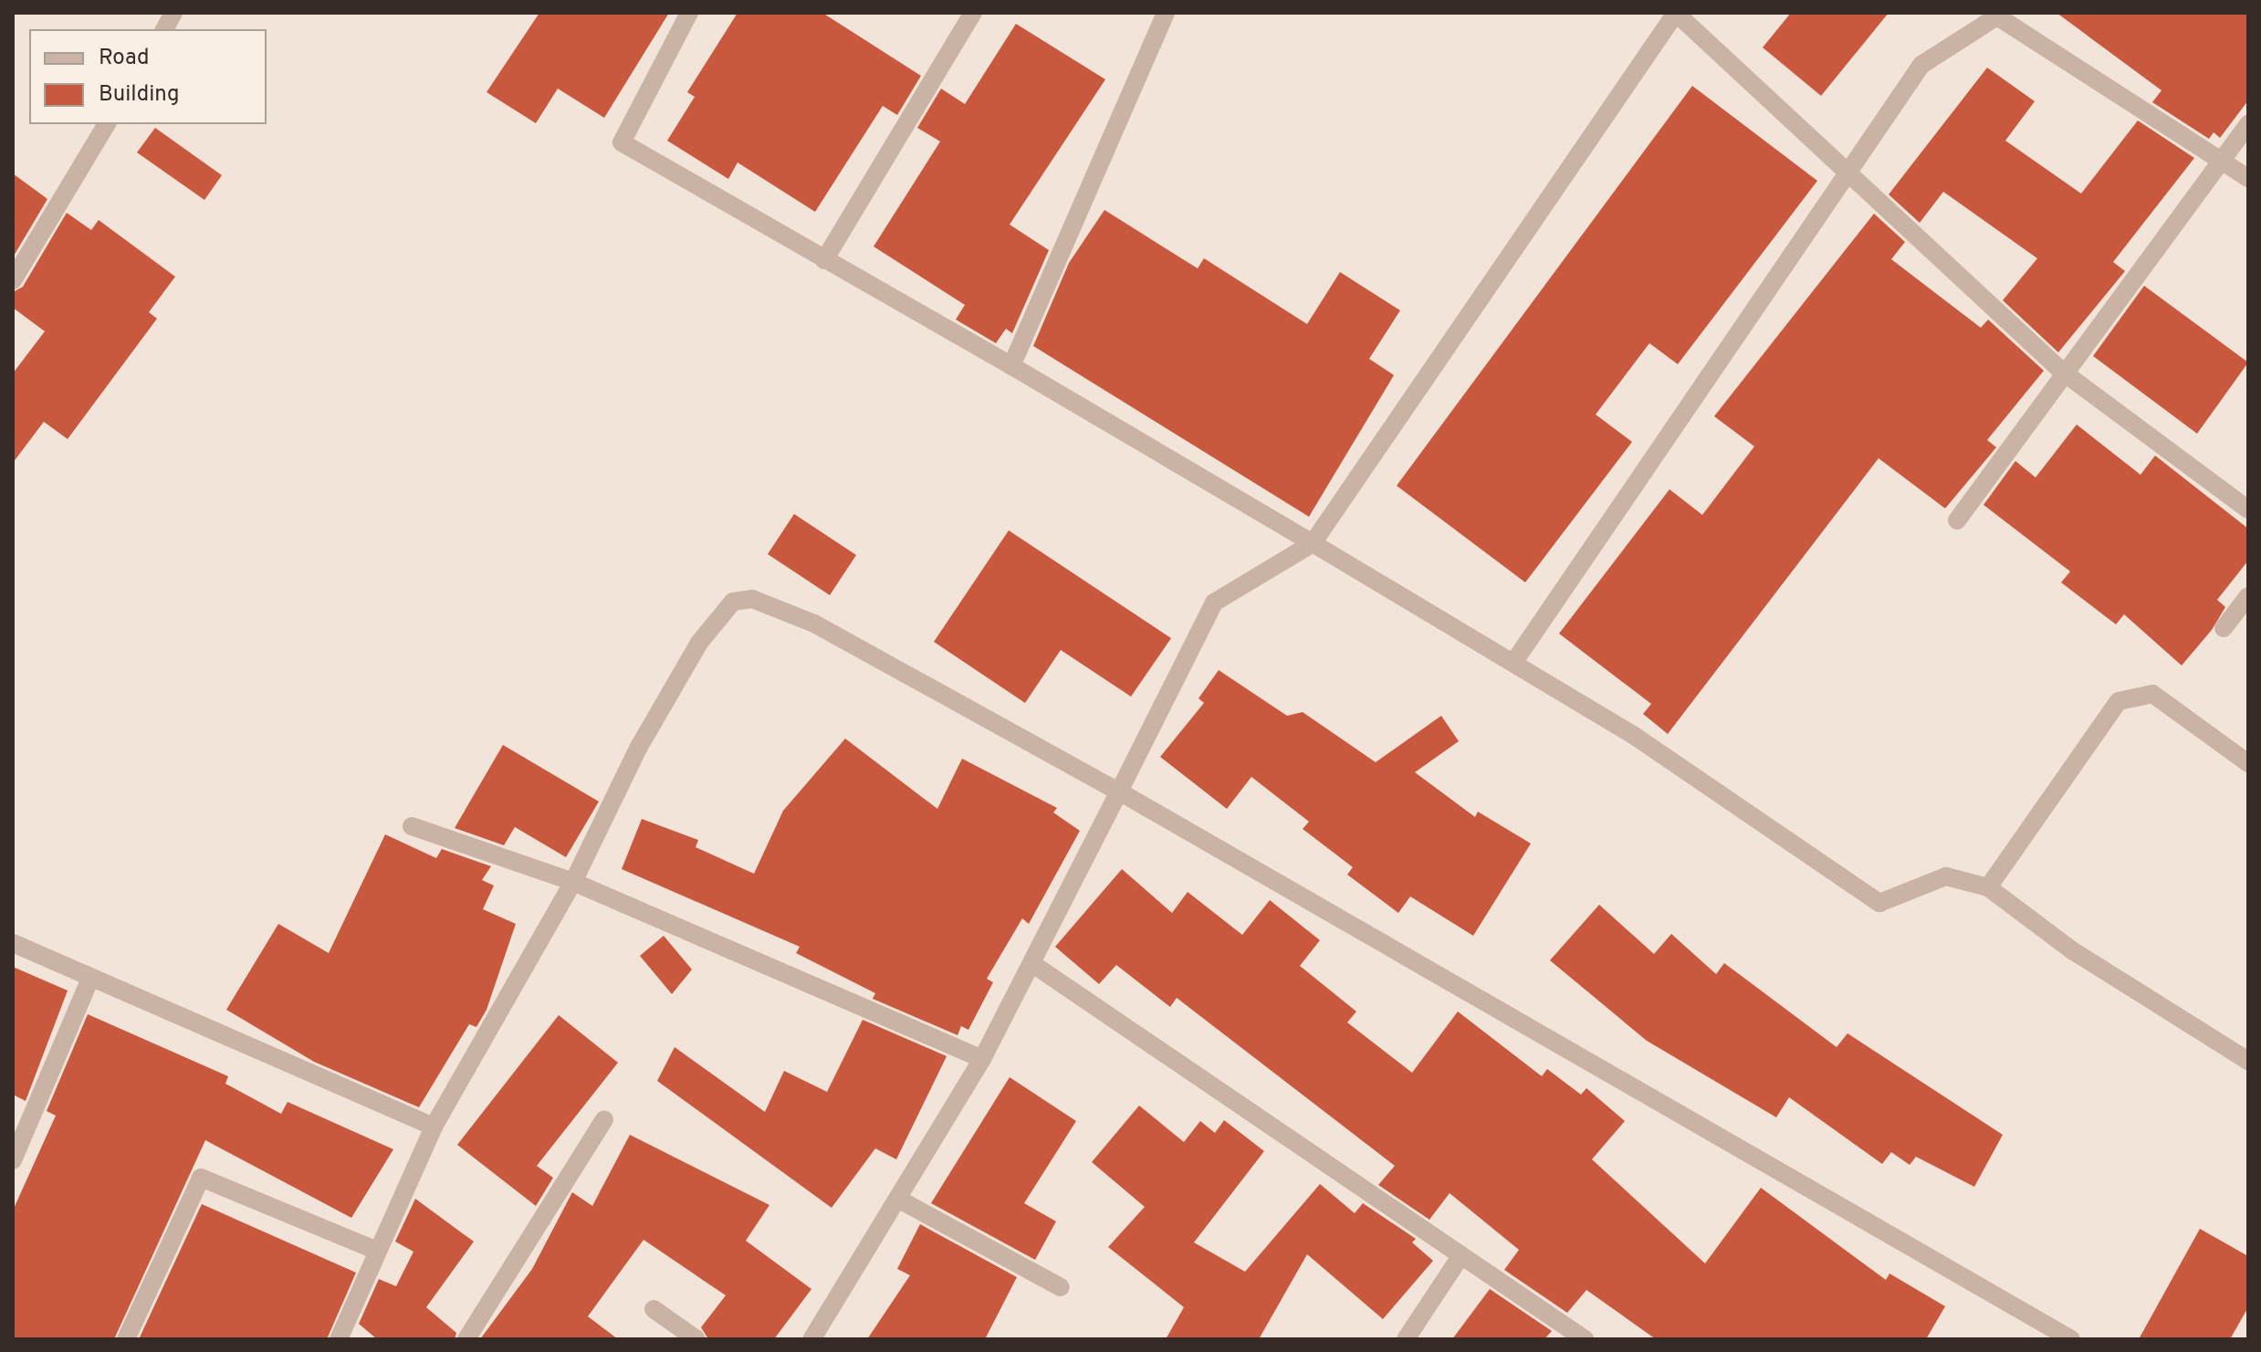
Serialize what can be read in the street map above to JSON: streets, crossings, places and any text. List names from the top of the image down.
{
  "legend": ["Road", "Building"]
}
